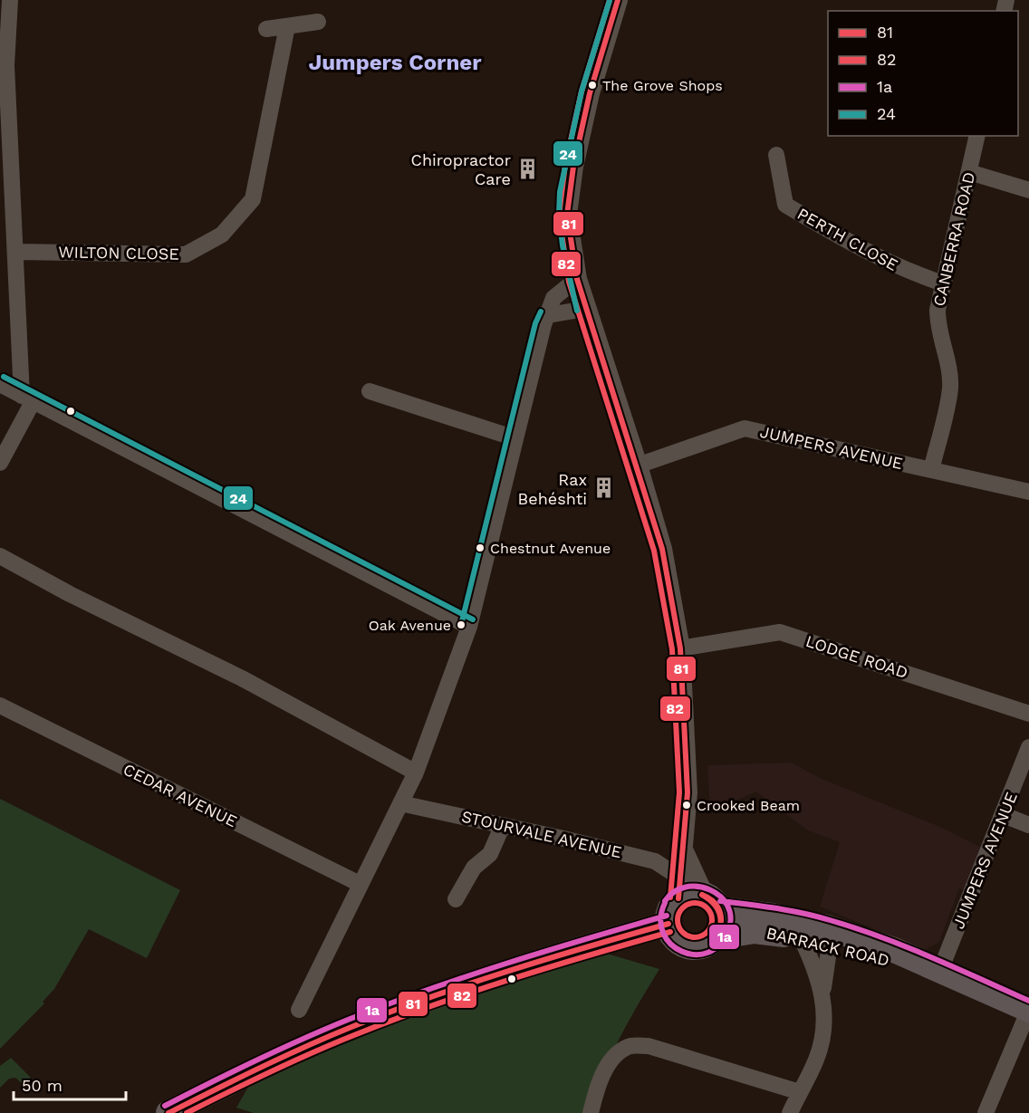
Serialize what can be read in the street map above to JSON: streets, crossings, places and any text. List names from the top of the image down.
{
  "streets": {
    "main road": ["BARRACK ROAD"],
    "street": [
      "PERTH CLOSE",
      "CANBERRA ROAD",
      "WILTON CLOSE",
      "JUMPERS AVENUE",
      "LODGE ROAD",
      "CEDAR AVENUE",
      "STOURVALE AVENUE"
    ]
  },
  "crossings": [
    ["PERTH CLOSE", "CANBERRA ROAD"],
    ["CANBERRA ROAD", "JUMPERS AVENUE"],
    ["JUMPERS AVENUE", "BARRACK ROAD"],
    ["STOURVALE AVENUE", "BARRACK ROAD"]
  ],
  "districts": ["Jumpers Corner"],
  "places": {
    "other": [
      "The Grove Shops",
      "Chestnut Avenue",
      "Oak Avenue",
      "Crooked Beam"
    ],
    "building": ["Chiropractor Care", "Rax Behéshti"]
  },
  "lines": [
    "transit line 81",
    "transit line 82",
    "transit line 24",
    "transit line 1a"
  ],
  "legend": [
    "81",
    "82",
    "1a",
    "24"
  ],
  "scale_bar": "50 m"
}
